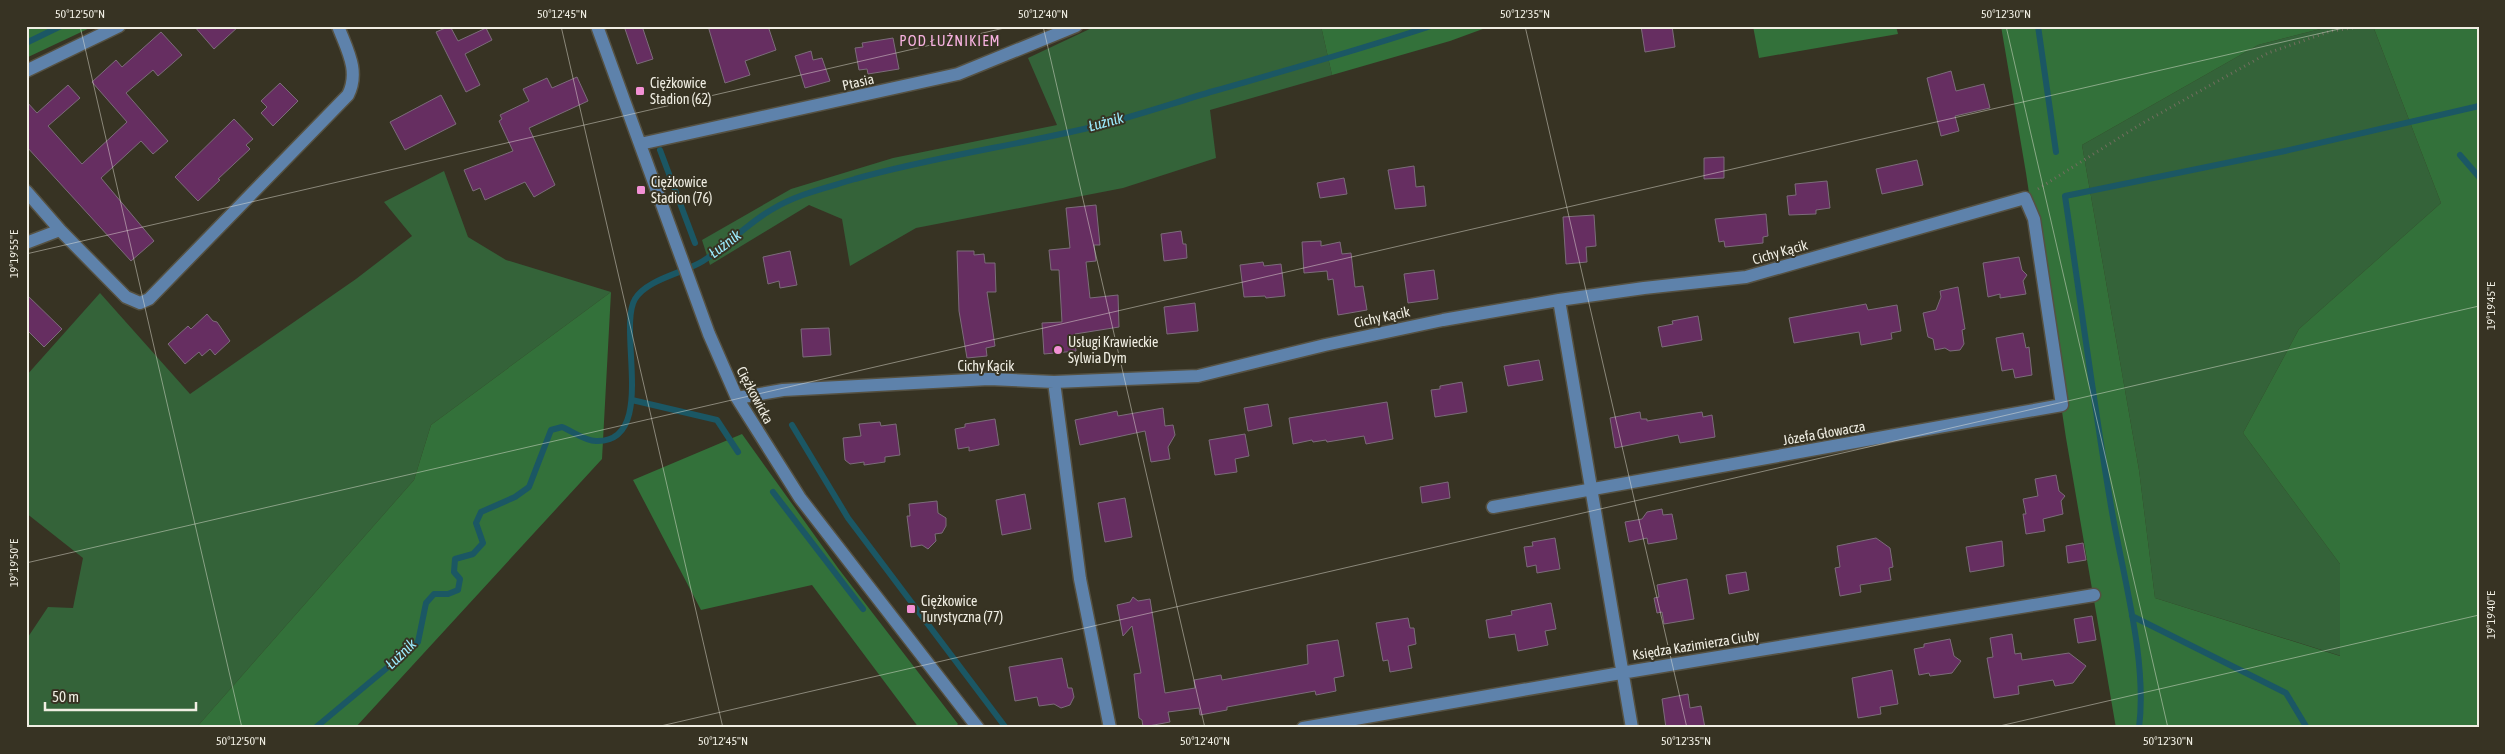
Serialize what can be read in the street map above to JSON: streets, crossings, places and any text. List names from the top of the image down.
{
  "streets": {
    "street": [
      "Ptasia",
      "Cichy Kącik",
      "Ciężkowicka",
      "Józefa Głowacza",
      "Księdza Kazimierza Ciuby"
    ]
  },
  "crossings": [
    ["Ptasia", "Ciężkowicka"],
    ["Cichy Kącik", "Ciężkowicka"],
    ["Cichy Kącik", "Józefa Głowacza"]
  ],
  "districts": ["POD ŁUŻNIKIEM"],
  "water": ["Łużnik"],
  "places": {
    "transit": ["Ciężkowice Stadion (62)", "Ciężkowice Stadion (76)", "Ciężkowice Turystyczna (77)"],
    "other": ["Usługi Krawieckie Sylwia Dym"]
  },
  "scale_bar": "50 m",
  "coordinates": [
    "50°12'50\"N",
    "50°12'45\"N",
    "50°12'40\"N",
    "50°12'35\"N",
    "50°12'30\"N",
    "19°19'55\"E",
    "19°19'45\"E",
    "19°19'50\"E",
    "19°19'40\"E"
  ]
}
